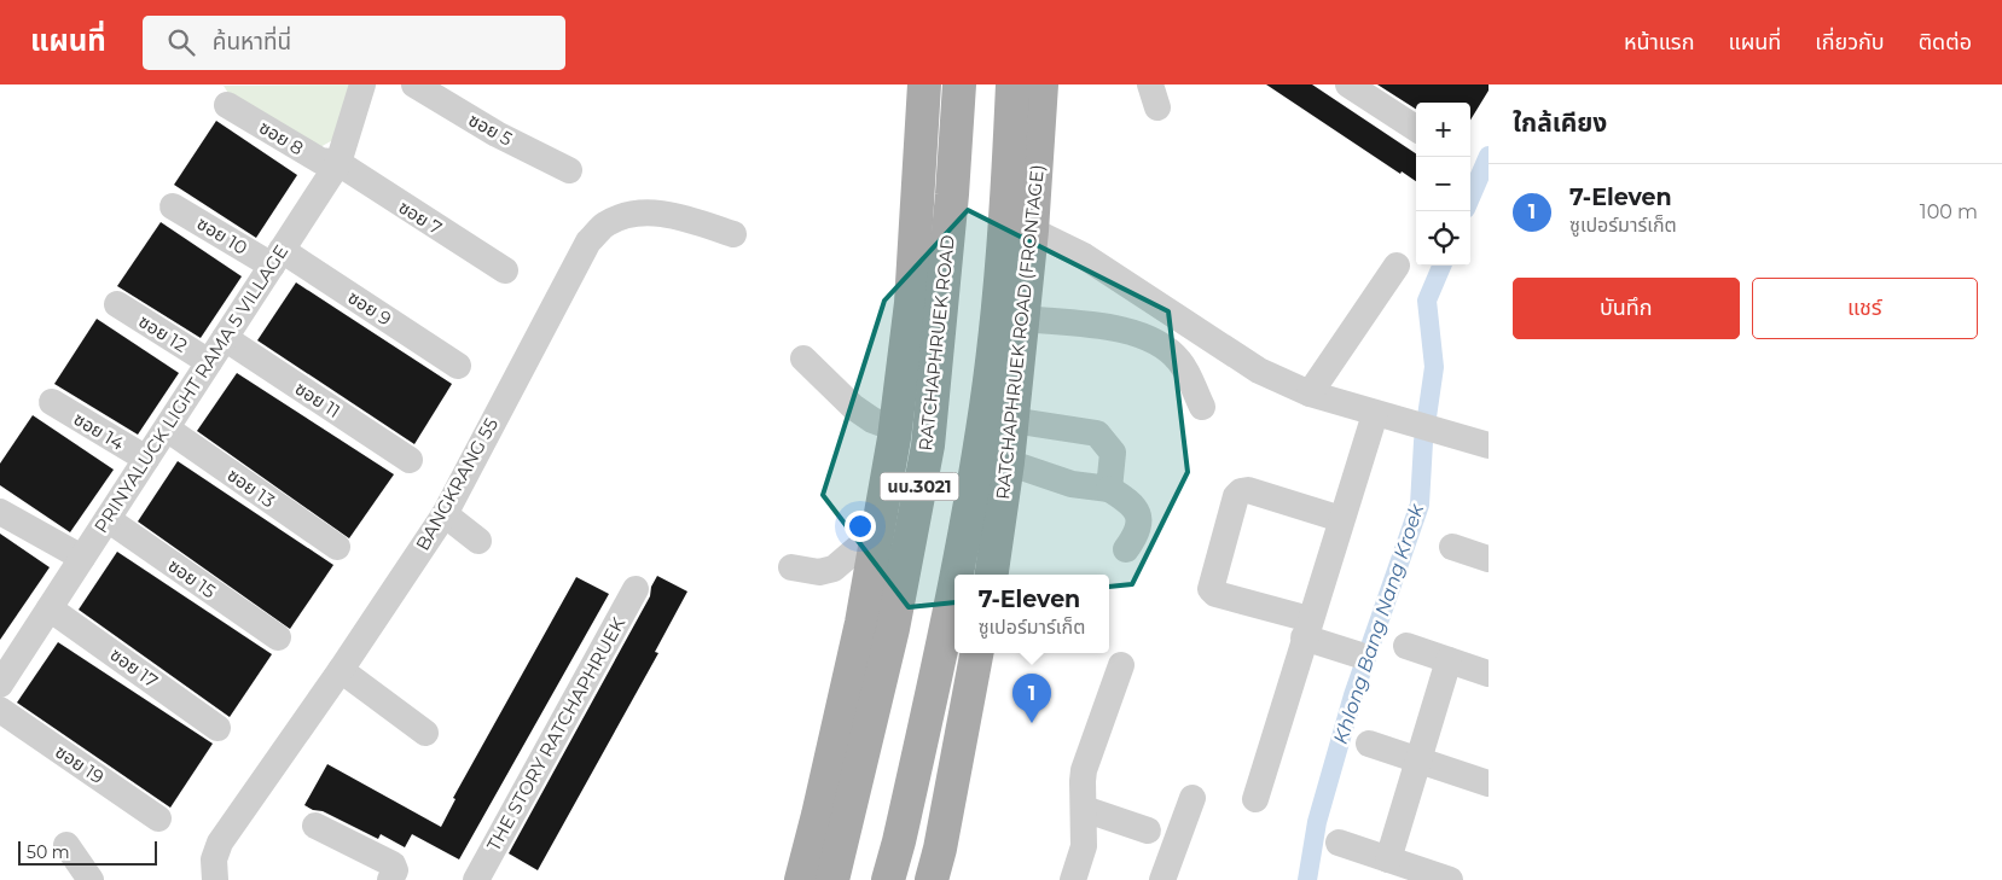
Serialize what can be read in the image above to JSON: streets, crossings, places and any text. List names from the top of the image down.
{
  "streets": {
    "main road": ["RATCHAPHRUEK ROAD (FRONTAGE)", "RATCHAPHRUEK ROAD", "นบ.3021"],
    "street": [
      "ซอย 5",
      "ซอย 8",
      "ซอย 7",
      "ซอย 10",
      "ซอย 9",
      "ซอย 12",
      "PRINYALUCK LIGHT RAMA 5 VILLAGE",
      "ซอย 11",
      "ซอย 14",
      "BANGKRANG 55",
      "ซอย 13",
      "ซอย 15",
      "ซอย 17",
      "THE STORY RATCHAPHRUEK",
      "ซอย 19"
    ]
  },
  "crossings": [
    ["ซอย 8", "ซอย 7"],
    ["ซอย 8", "PRINYALUCK LIGHT RAMA 5 VILLAGE"],
    ["ซอย 7", "PRINYALUCK LIGHT RAMA 5 VILLAGE"],
    ["ซอย 10", "ซอย 9"],
    ["ซอย 10", "PRINYALUCK LIGHT RAMA 5 VILLAGE"],
    ["ซอย 9", "PRINYALUCK LIGHT RAMA 5 VILLAGE"],
    ["ซอย 12", "PRINYALUCK LIGHT RAMA 5 VILLAGE"],
    ["PRINYALUCK LIGHT RAMA 5 VILLAGE", "ซอย 11"],
    ["PRINYALUCK LIGHT RAMA 5 VILLAGE", "ซอย 14"],
    ["PRINYALUCK LIGHT RAMA 5 VILLAGE", "ซอย 13"],
    ["PRINYALUCK LIGHT RAMA 5 VILLAGE", "ซอย 15"],
    ["PRINYALUCK LIGHT RAMA 5 VILLAGE", "ซอย 17"]
  ],
  "water": ["Khlong Bang Nang Kroek"],
  "scale_bar": "50 m",
  "page": {
    "header": "แผนที่",
    "search": "ค้นหาที่นี่",
    "nav": [
      "หน้าแรก",
      "แผนที่",
      "เกี่ยวกับ",
      "ติดต่อ"
    ],
    "heading": "ใกล้เคียง",
    "map_buttons": ["+", "−"],
    "list": [
      {
        "mark": "1",
        "name": "7-Eleven",
        "note": "ซูเปอร์มาร์เก็ต",
        "value": "100 m"
      }
    ],
    "buttons": ["บันทึก", "แชร์"],
    "popup": ["7-Eleven", "ซูเปอร์มาร์เก็ต"],
    "pins": "1",
    "scale": "50 m"
  }
}
